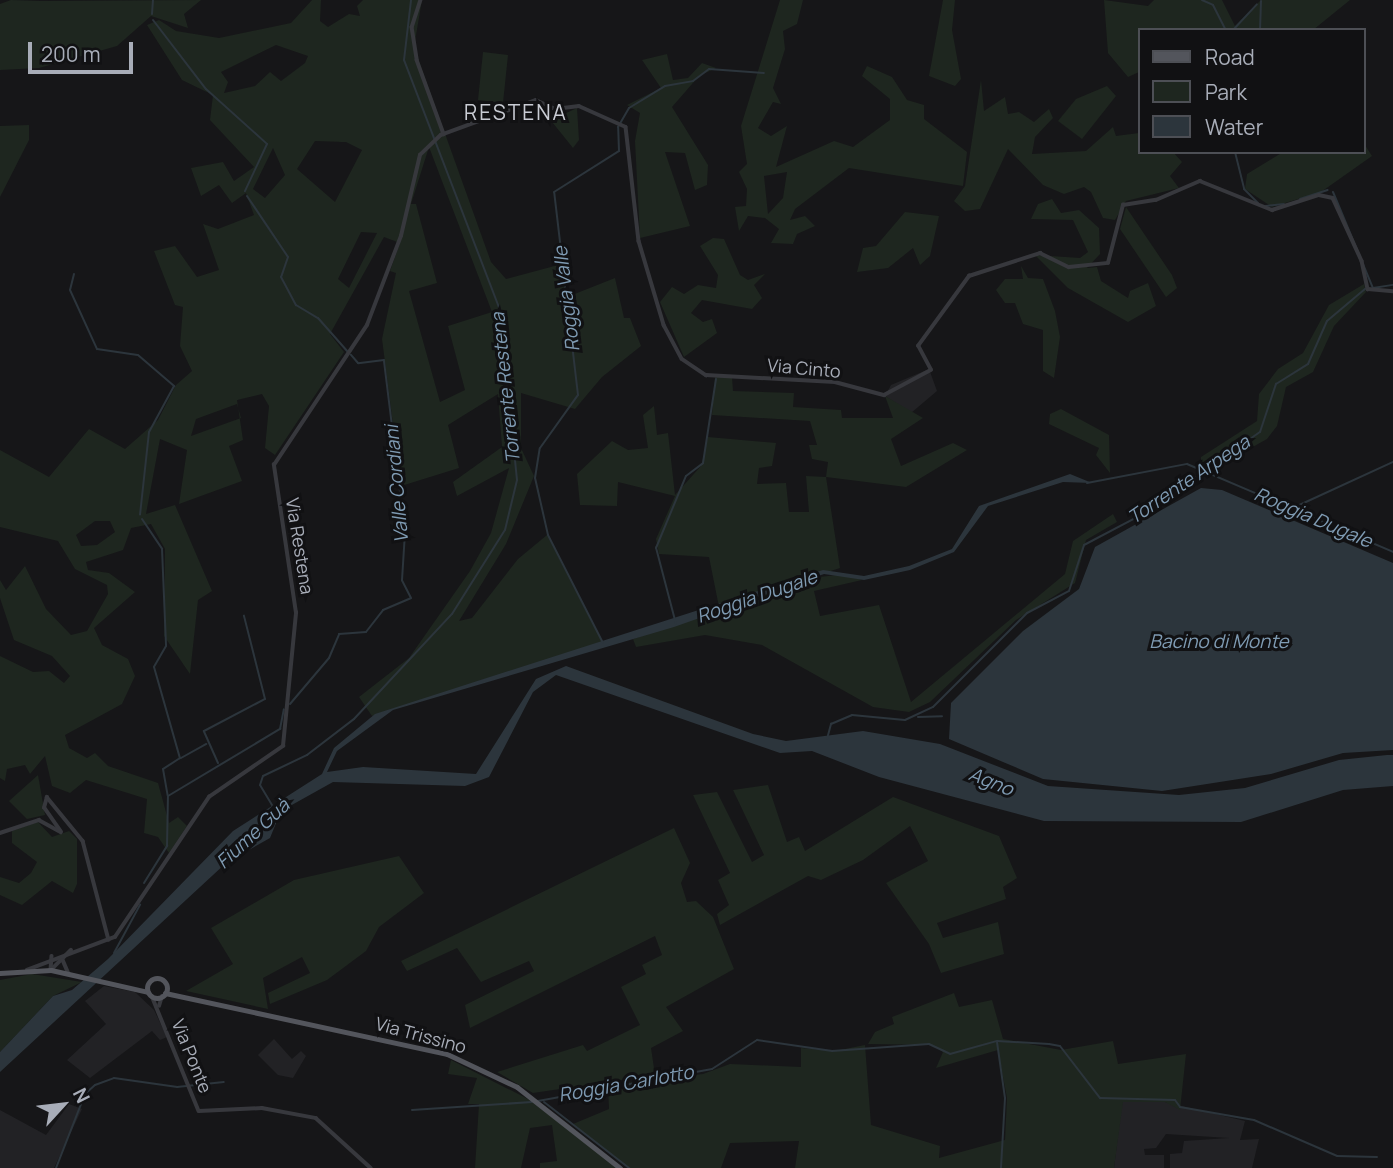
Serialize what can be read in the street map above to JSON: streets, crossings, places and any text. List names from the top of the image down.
{
  "streets": {
    "main road": ["Via Trissino"],
    "street": ["Via Cinto", "Via Restena", "Via Ponte"]
  },
  "crossings": [
    ["Via Cinto", "Via Restena"],
    ["Via Trissino", "Via Ponte"]
  ],
  "districts": ["RESTENA"],
  "water": [
    "Roggia Valle",
    "Torrente Restena",
    "Torrente Arpega",
    "Valle Cordiani",
    "Roggia Dugale",
    "Bacino di Monte",
    "Agno",
    "Fiume Guà",
    "Roggia Carlotto"
  ],
  "legend": ["Road", "Park", "Water"],
  "scale_bar": "200 m",
  "north": "top right"
}
